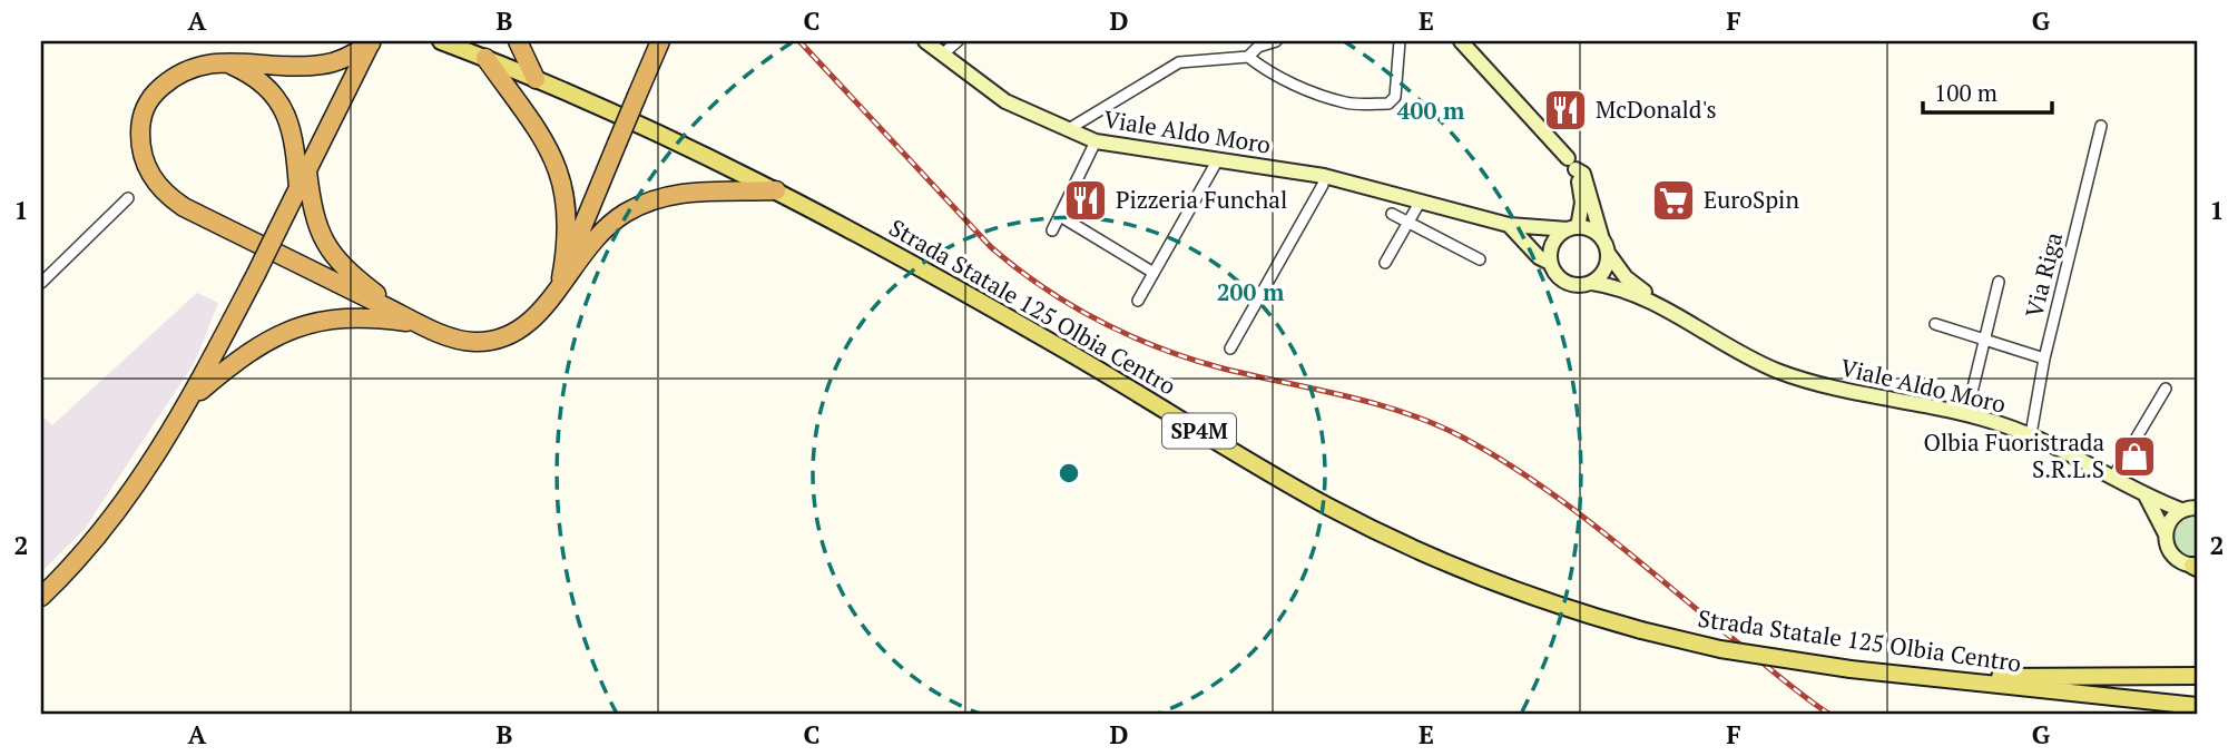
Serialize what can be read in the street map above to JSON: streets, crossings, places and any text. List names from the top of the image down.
{
  "streets": {
    "main road": ["Viale Aldo Moro", "Strada Statale 125 Olbia Centro", "SP4M"],
    "street": ["Via Riga"]
  },
  "crossings": [
    ["Viale Aldo Moro", "Via Riga"]
  ],
  "places": {
    "restaurant": ["McDonald's", "Pizzeria Funchal"],
    "supermarket": ["EuroSpin"],
    "shop": ["Olbia Fuoristrada S.R.L.S"]
  },
  "scale_bar": "100 m",
  "grid": {
    "columns": [
      "A",
      "B",
      "C",
      "D",
      "E",
      "F",
      "G"
    ],
    "rows": ["1", "2"]
  },
  "rings": ["400 m", "200 m"]
}
